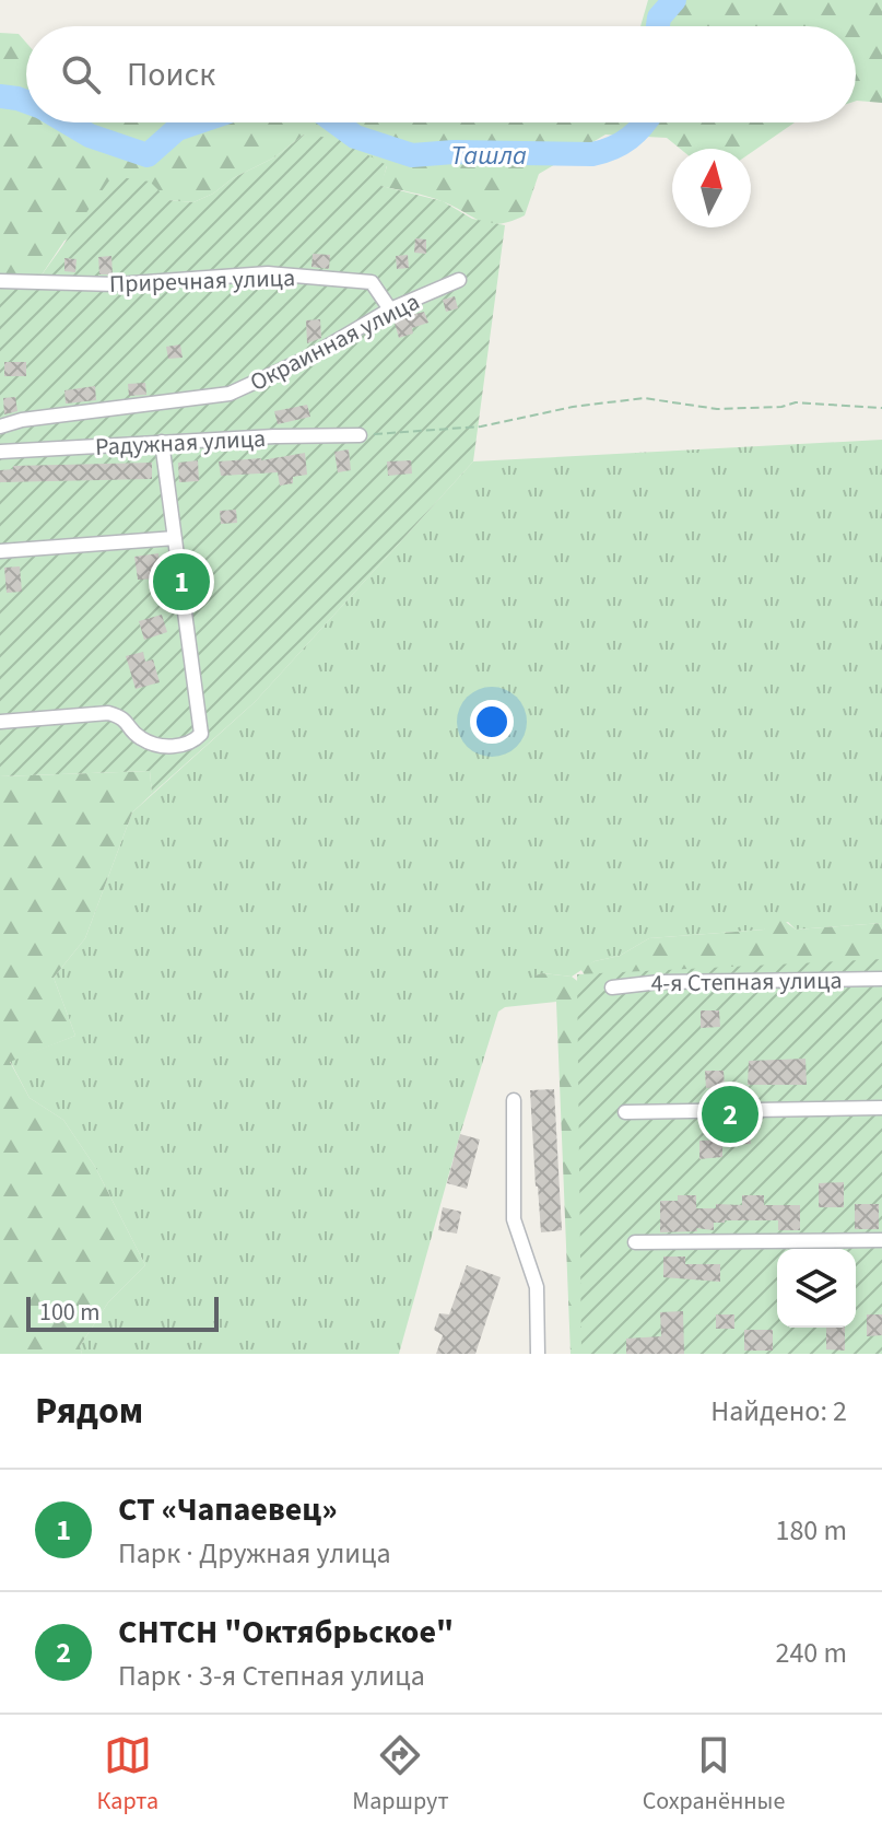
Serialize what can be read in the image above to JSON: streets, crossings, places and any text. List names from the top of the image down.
{
  "streets": {
    "street": [
      "Приречная улица",
      "Окраинная улица",
      "Радужная улица",
      "4-я Степная улица"
    ]
  },
  "crossings": [
    ["Приречная улица", "Окраинная улица"]
  ],
  "water": ["Ташла"],
  "scale_bar": "100 m",
  "north": "top",
  "page": {
    "search": "Поиск",
    "pins": ["1", "2"],
    "scale": "100 m",
    "heading": ["Рядом", "Найдено: 2"],
    "list": [
      {
        "mark": "1",
        "name": "СТ «Чапаевец»",
        "note": "Парк · Дружная улица",
        "value": "180 m"
      },
      {
        "mark": "2",
        "name": "СНТСН \"Октябрьское\"",
        "note": "Парк · 3-я Степная улица",
        "value": "240 m"
      }
    ],
    "nav": ["Карта", "Маршрут", "Сохранённые"]
  }
}
